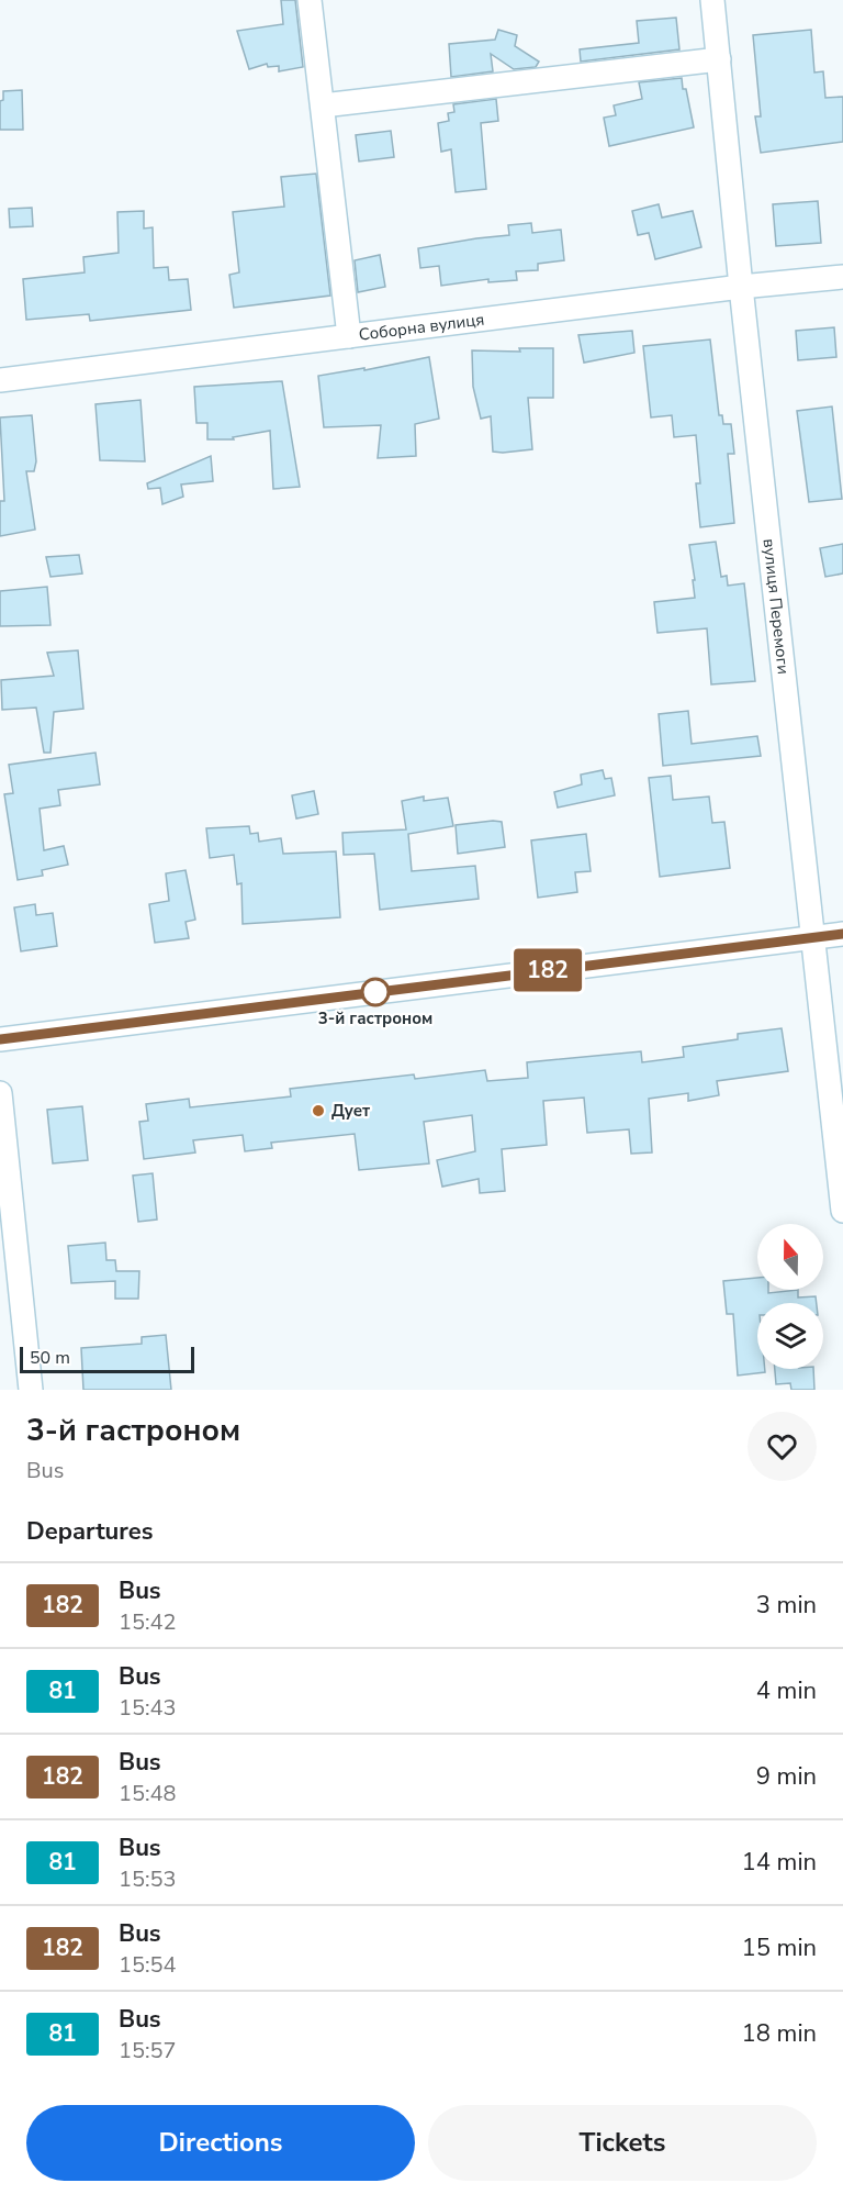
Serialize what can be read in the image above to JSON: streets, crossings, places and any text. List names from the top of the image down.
{
  "streets": {
    "street": ["Соборна вулиця", "вулиця Перемоги"]
  },
  "crossings": [
    ["Соборна вулиця", "вулиця Перемоги"]
  ],
  "places": ["3-й гастроном", "Дует"],
  "lines": ["bus line 182"],
  "scale_bar": "50 m",
  "north": "top",
  "page": {
    "on_map": "182",
    "scale": "50 m",
    "heading": [
      ["3-й гастроном", "Bus"],
      "Departures"
    ],
    "list": [
      {
        "mark": "182",
        "name": "Bus",
        "note": "15:42",
        "value": "3 min"
      },
      {
        "mark": "81",
        "name": "Bus",
        "note": "15:43",
        "value": "4 min"
      },
      {
        "mark": "182",
        "name": "Bus",
        "note": "15:48",
        "value": "9 min"
      },
      {
        "mark": "81",
        "name": "Bus",
        "note": "15:53",
        "value": "14 min"
      },
      {
        "mark": "182",
        "name": "Bus",
        "note": "15:54",
        "value": "15 min"
      },
      {
        "mark": "81",
        "name": "Bus",
        "note": "15:57",
        "value": "18 min"
      }
    ],
    "buttons": ["Directions", "Tickets"]
  }
}
